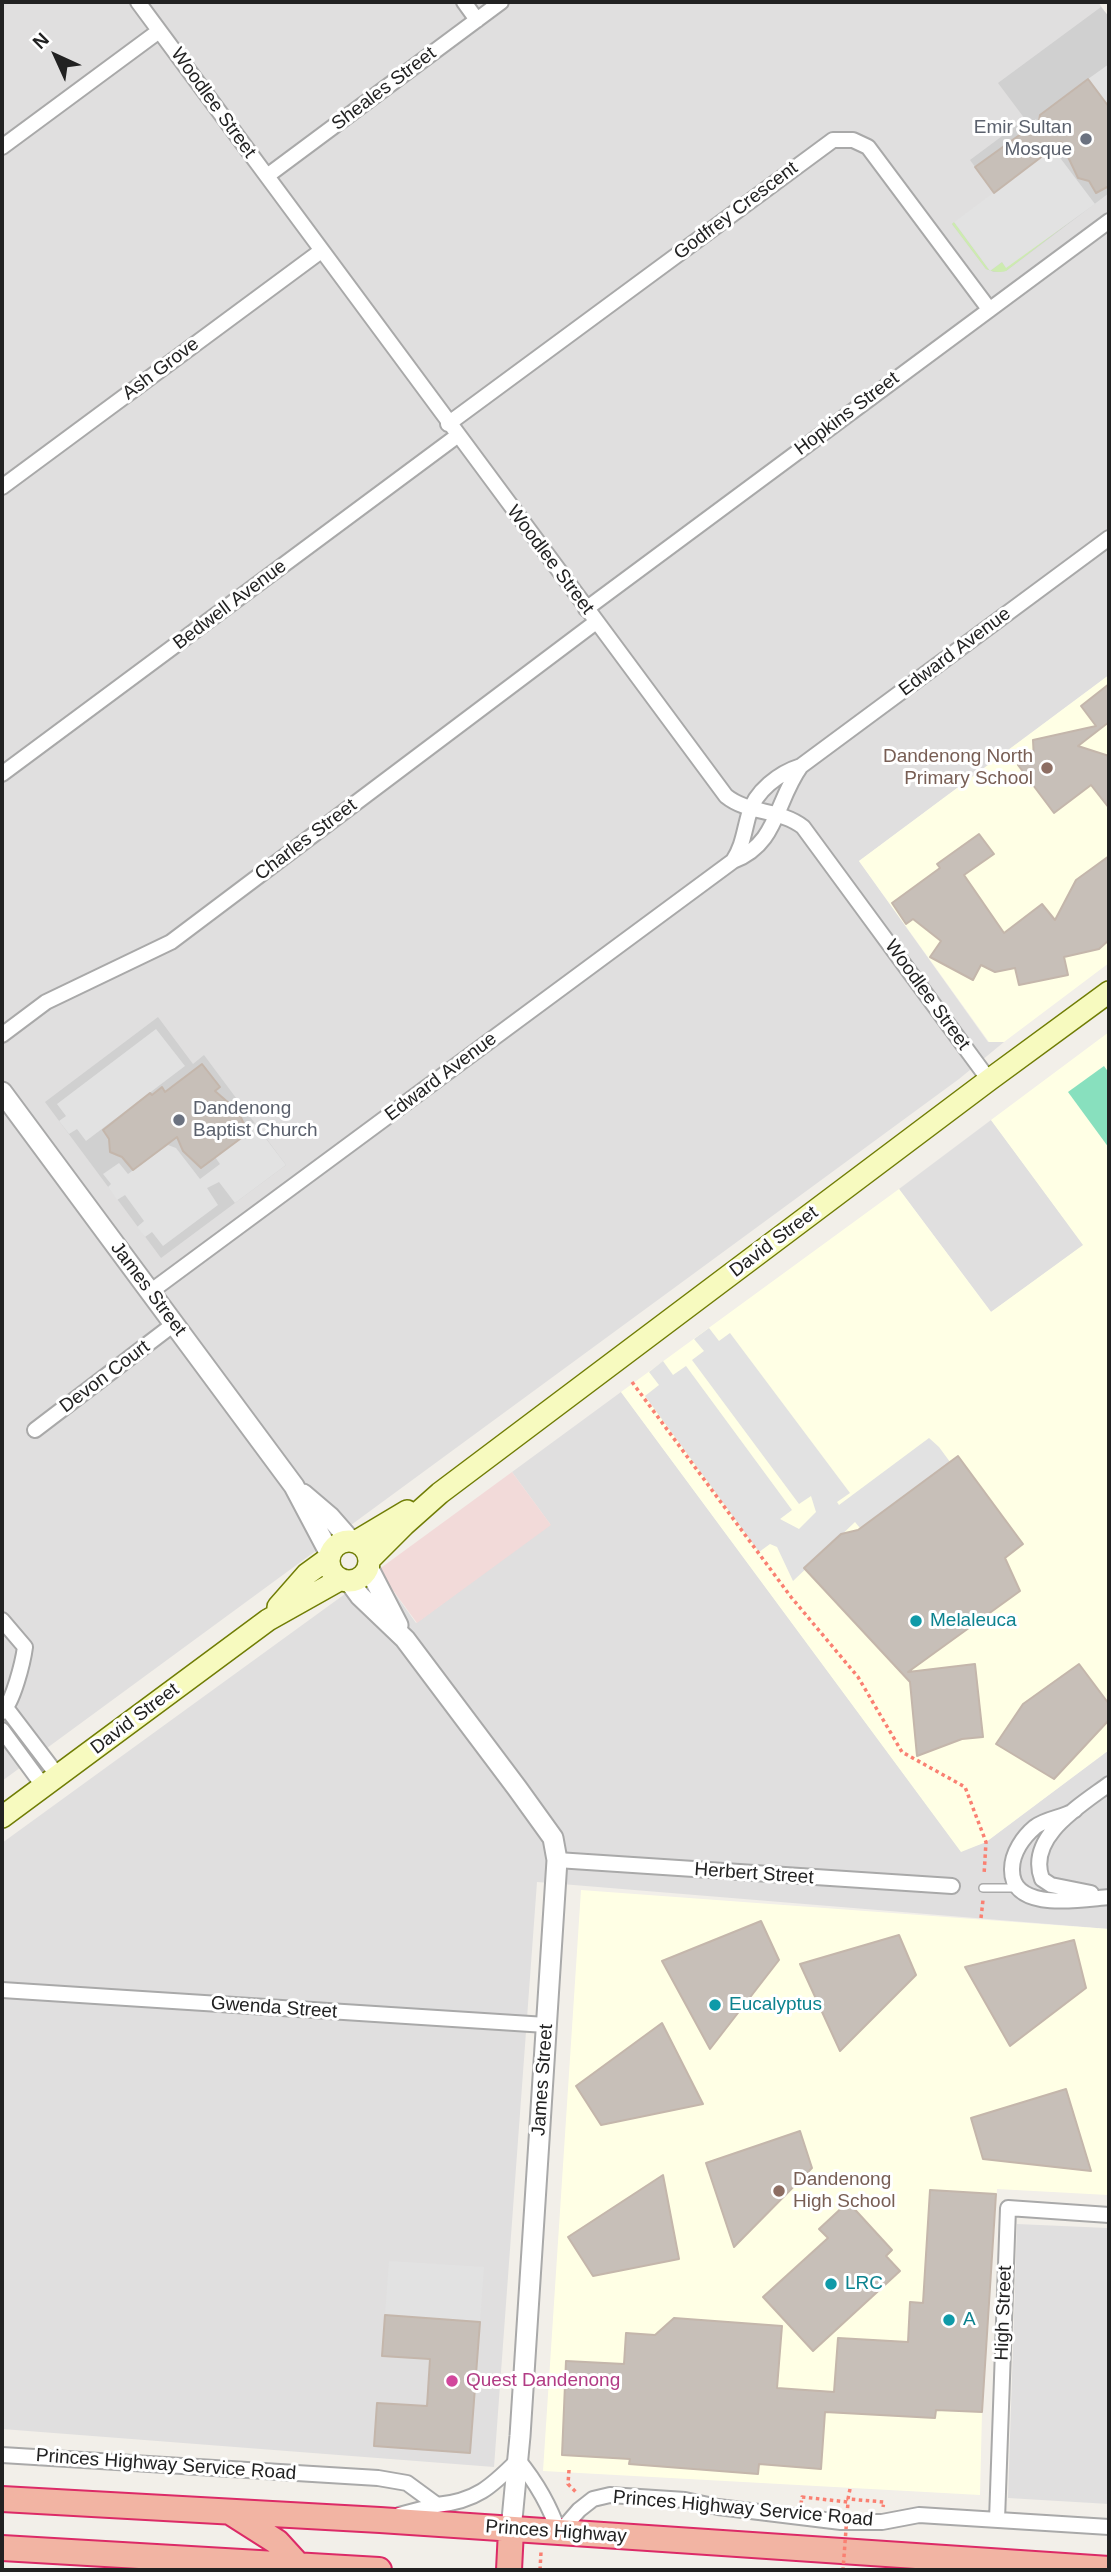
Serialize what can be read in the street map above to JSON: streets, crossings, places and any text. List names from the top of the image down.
{
  "streets": {
    "highway": ["James Street", "Princes Highway"],
    "main road": ["David Street"],
    "street": [
      "Sheales Street",
      "Woodlee Street",
      "Godfrey Crescent",
      "Ash Grove",
      "Hopkins Street",
      "Bedwell Avenue",
      "Edward Avenue",
      "Charles Street",
      "Devon Court",
      "Herbert Street",
      "Gwenda Street",
      "High Street",
      "Princes Highway Service Road"
    ]
  },
  "crossings": [
    ["Sheales Street", "Woodlee Street"],
    ["Woodlee Street", "Godfrey Crescent"],
    ["Woodlee Street", "Ash Grove"],
    ["Woodlee Street", "Hopkins Street"],
    ["Woodlee Street", "Bedwell Avenue"],
    ["Woodlee Street", "Edward Avenue"],
    ["Woodlee Street", "Charles Street"],
    ["Woodlee Street", "David Street"],
    ["Godfrey Crescent", "Hopkins Street"],
    ["Godfrey Crescent", "Bedwell Avenue"],
    ["Edward Avenue", "James Street"],
    ["David Street", "James Street"],
    ["James Street", "Devon Court"],
    ["James Street", "Herbert Street"],
    ["James Street", "Gwenda Street"],
    ["James Street", "Princes Highway"],
    ["High Street", "Princes Highway Service Road"],
    ["Princes Highway Service Road", "Princes Highway"]
  ],
  "places": [
    "Emir Sultan Mosque",
    "Dandenong North Primary School",
    "Dandenong Baptist Church",
    "Melaleuca",
    "Eucalyptus",
    "Dandenong High School",
    "LRC",
    "A",
    "Quest Dandenong"
  ],
  "north": "top left"
}
